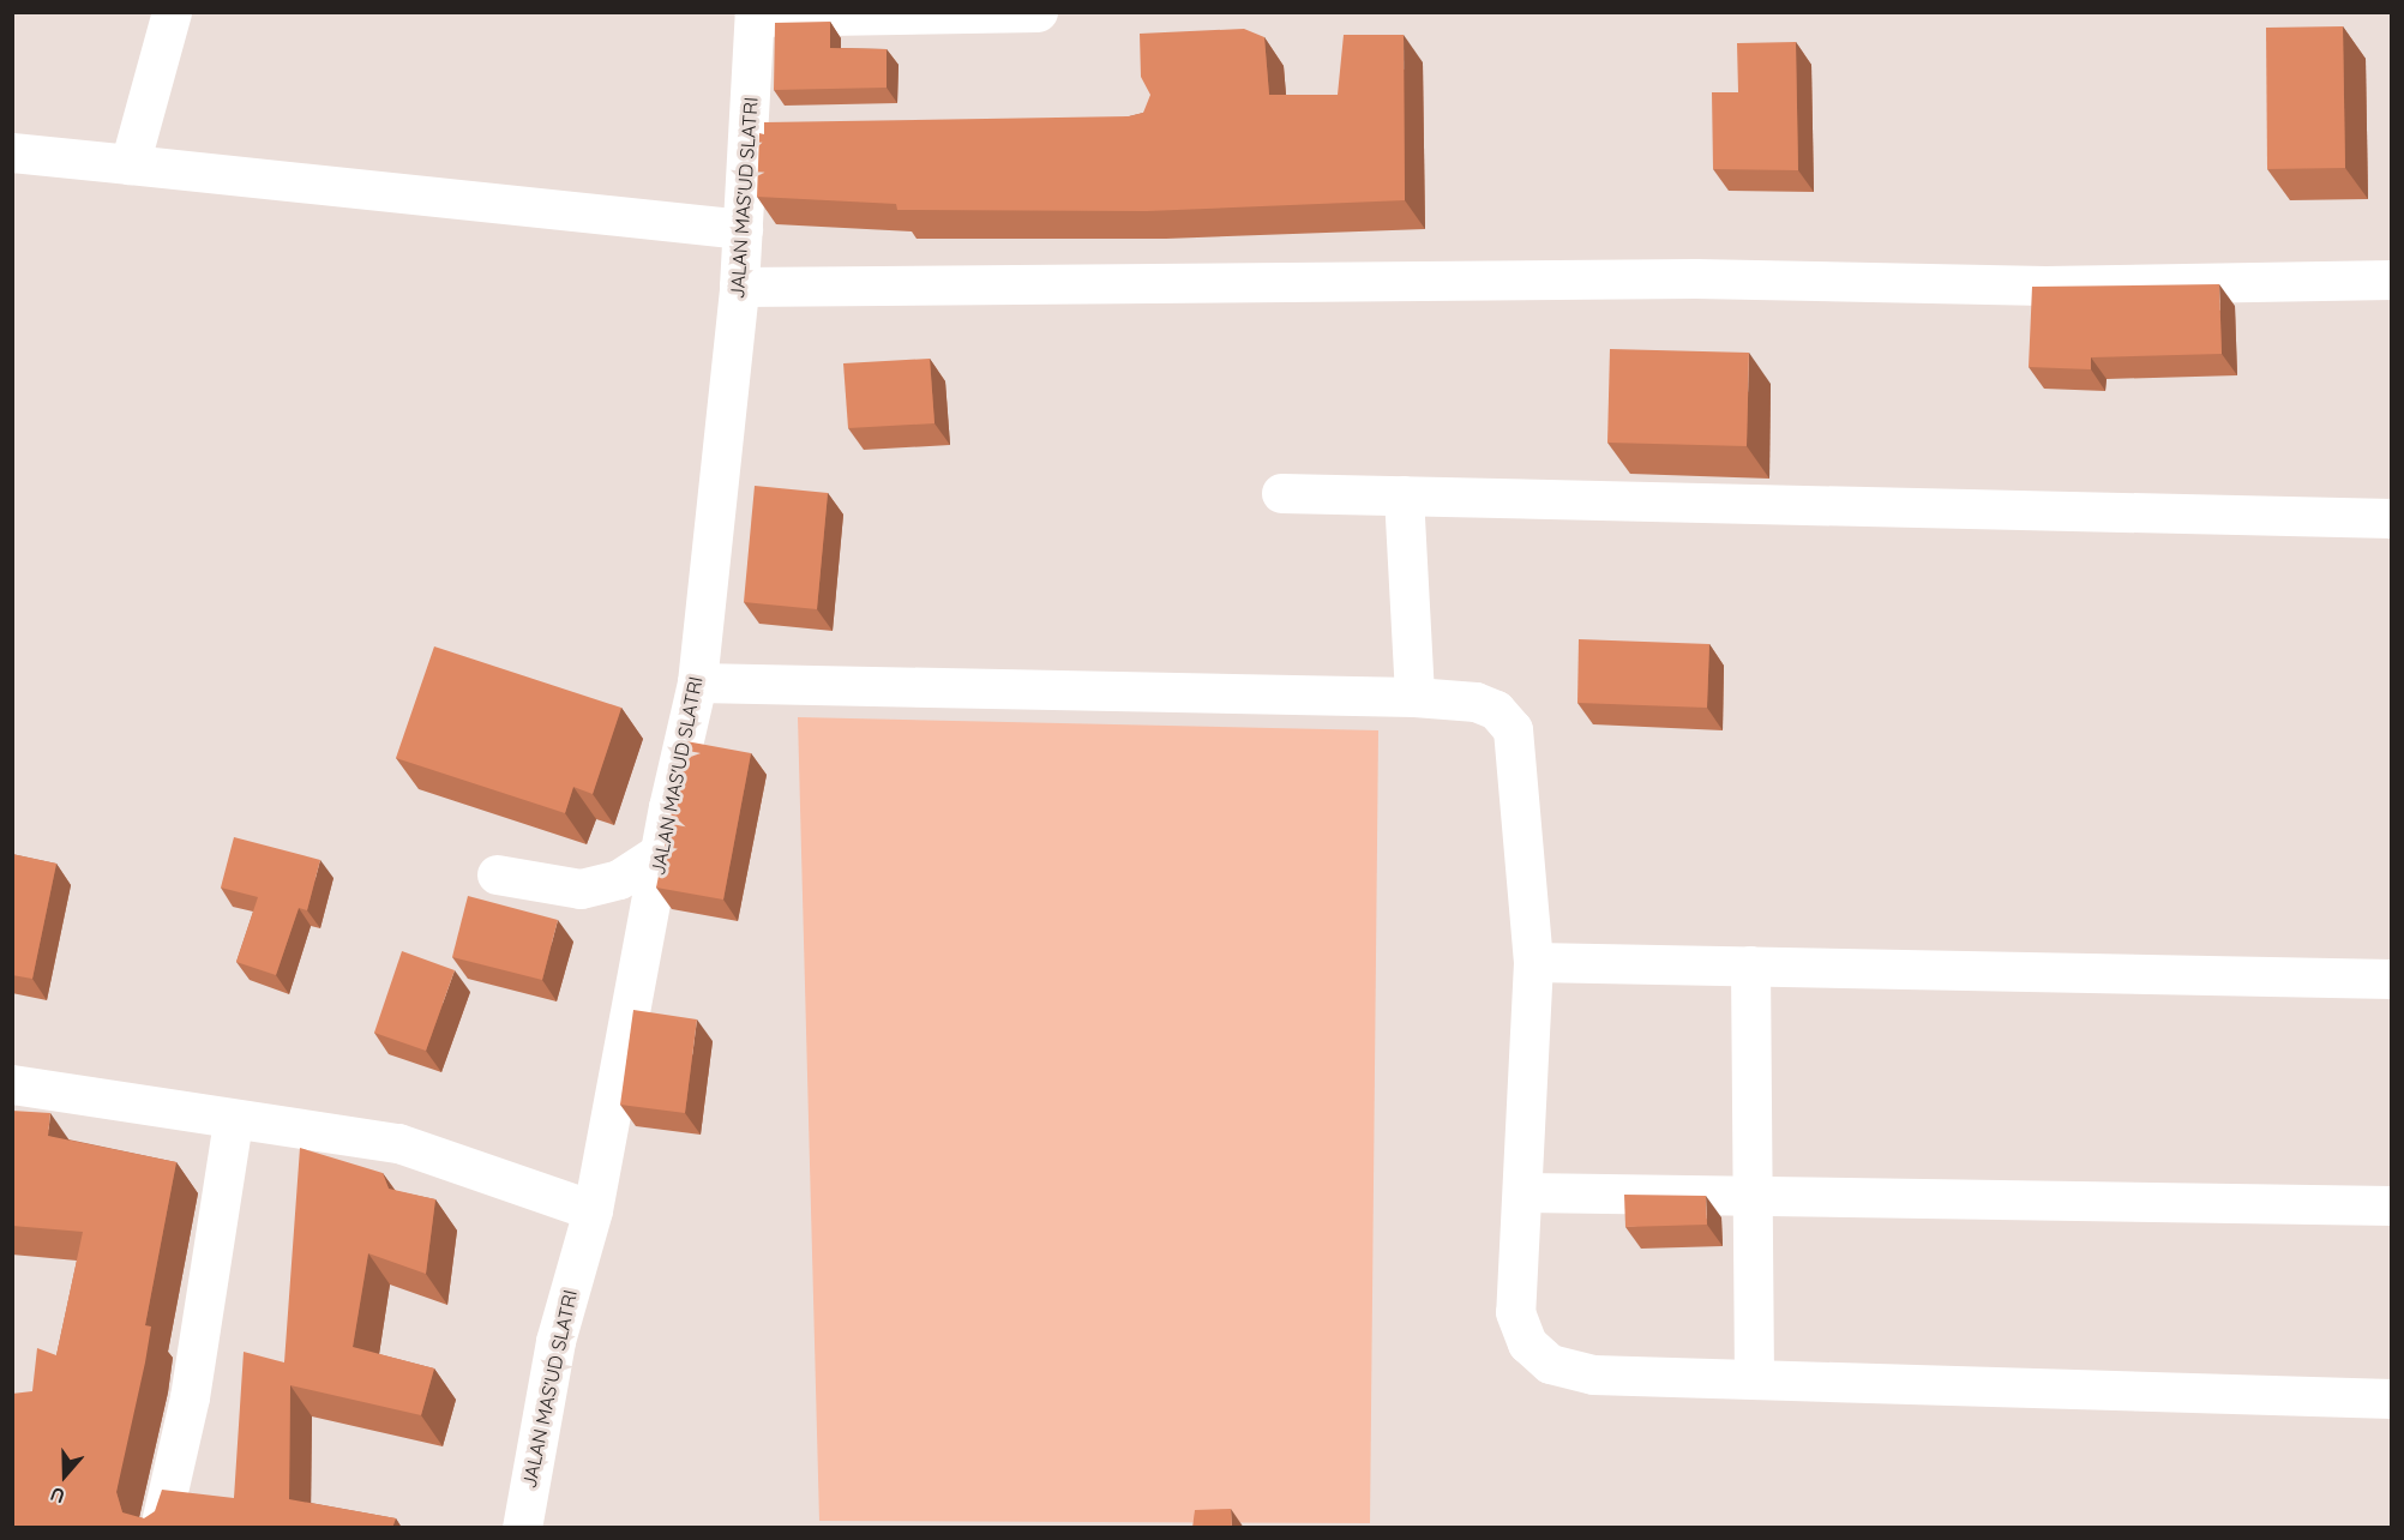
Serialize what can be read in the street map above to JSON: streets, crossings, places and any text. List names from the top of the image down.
{
  "streets": {
    "street": ["JALAN MAS'UD SLATRI"]
  },
  "north": "bottom"
}
